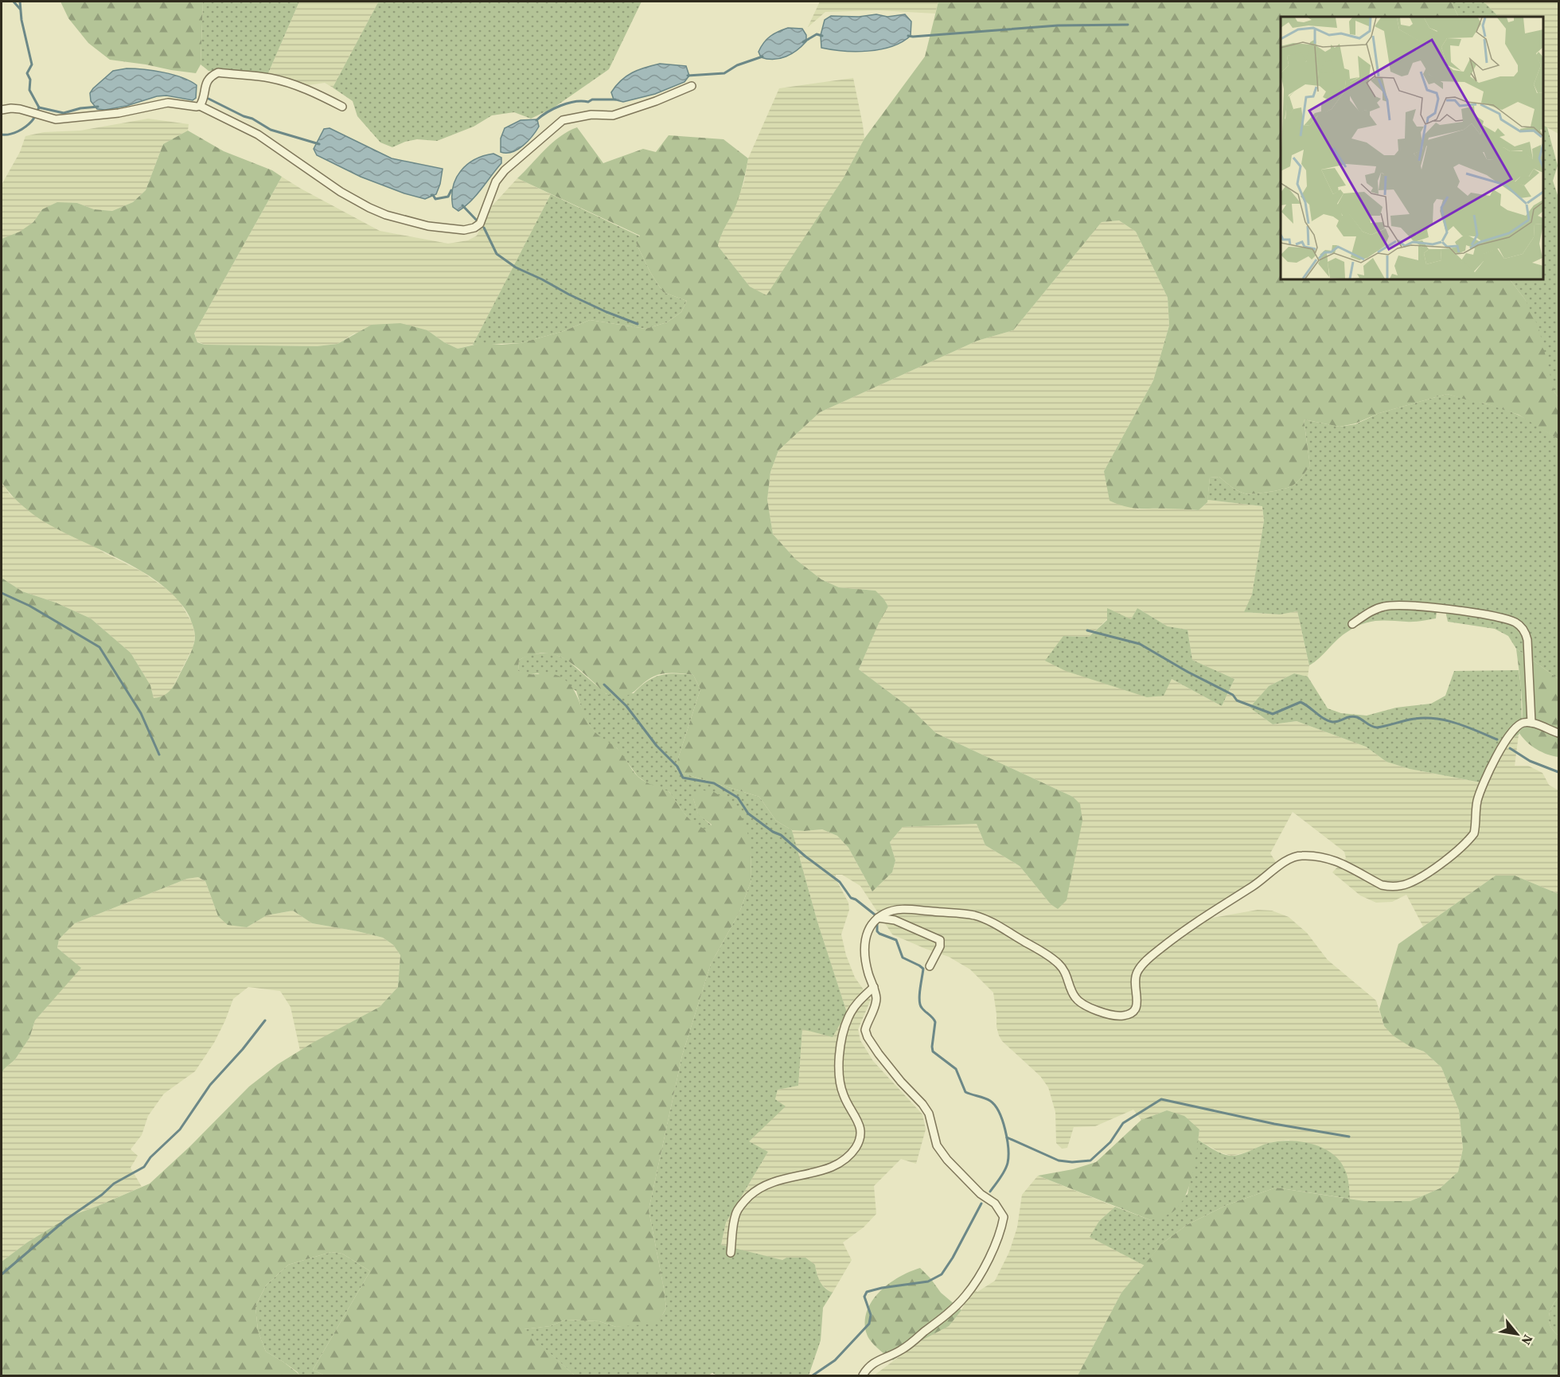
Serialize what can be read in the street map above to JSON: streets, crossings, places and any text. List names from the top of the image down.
{
  "north": "bottom right"
}
